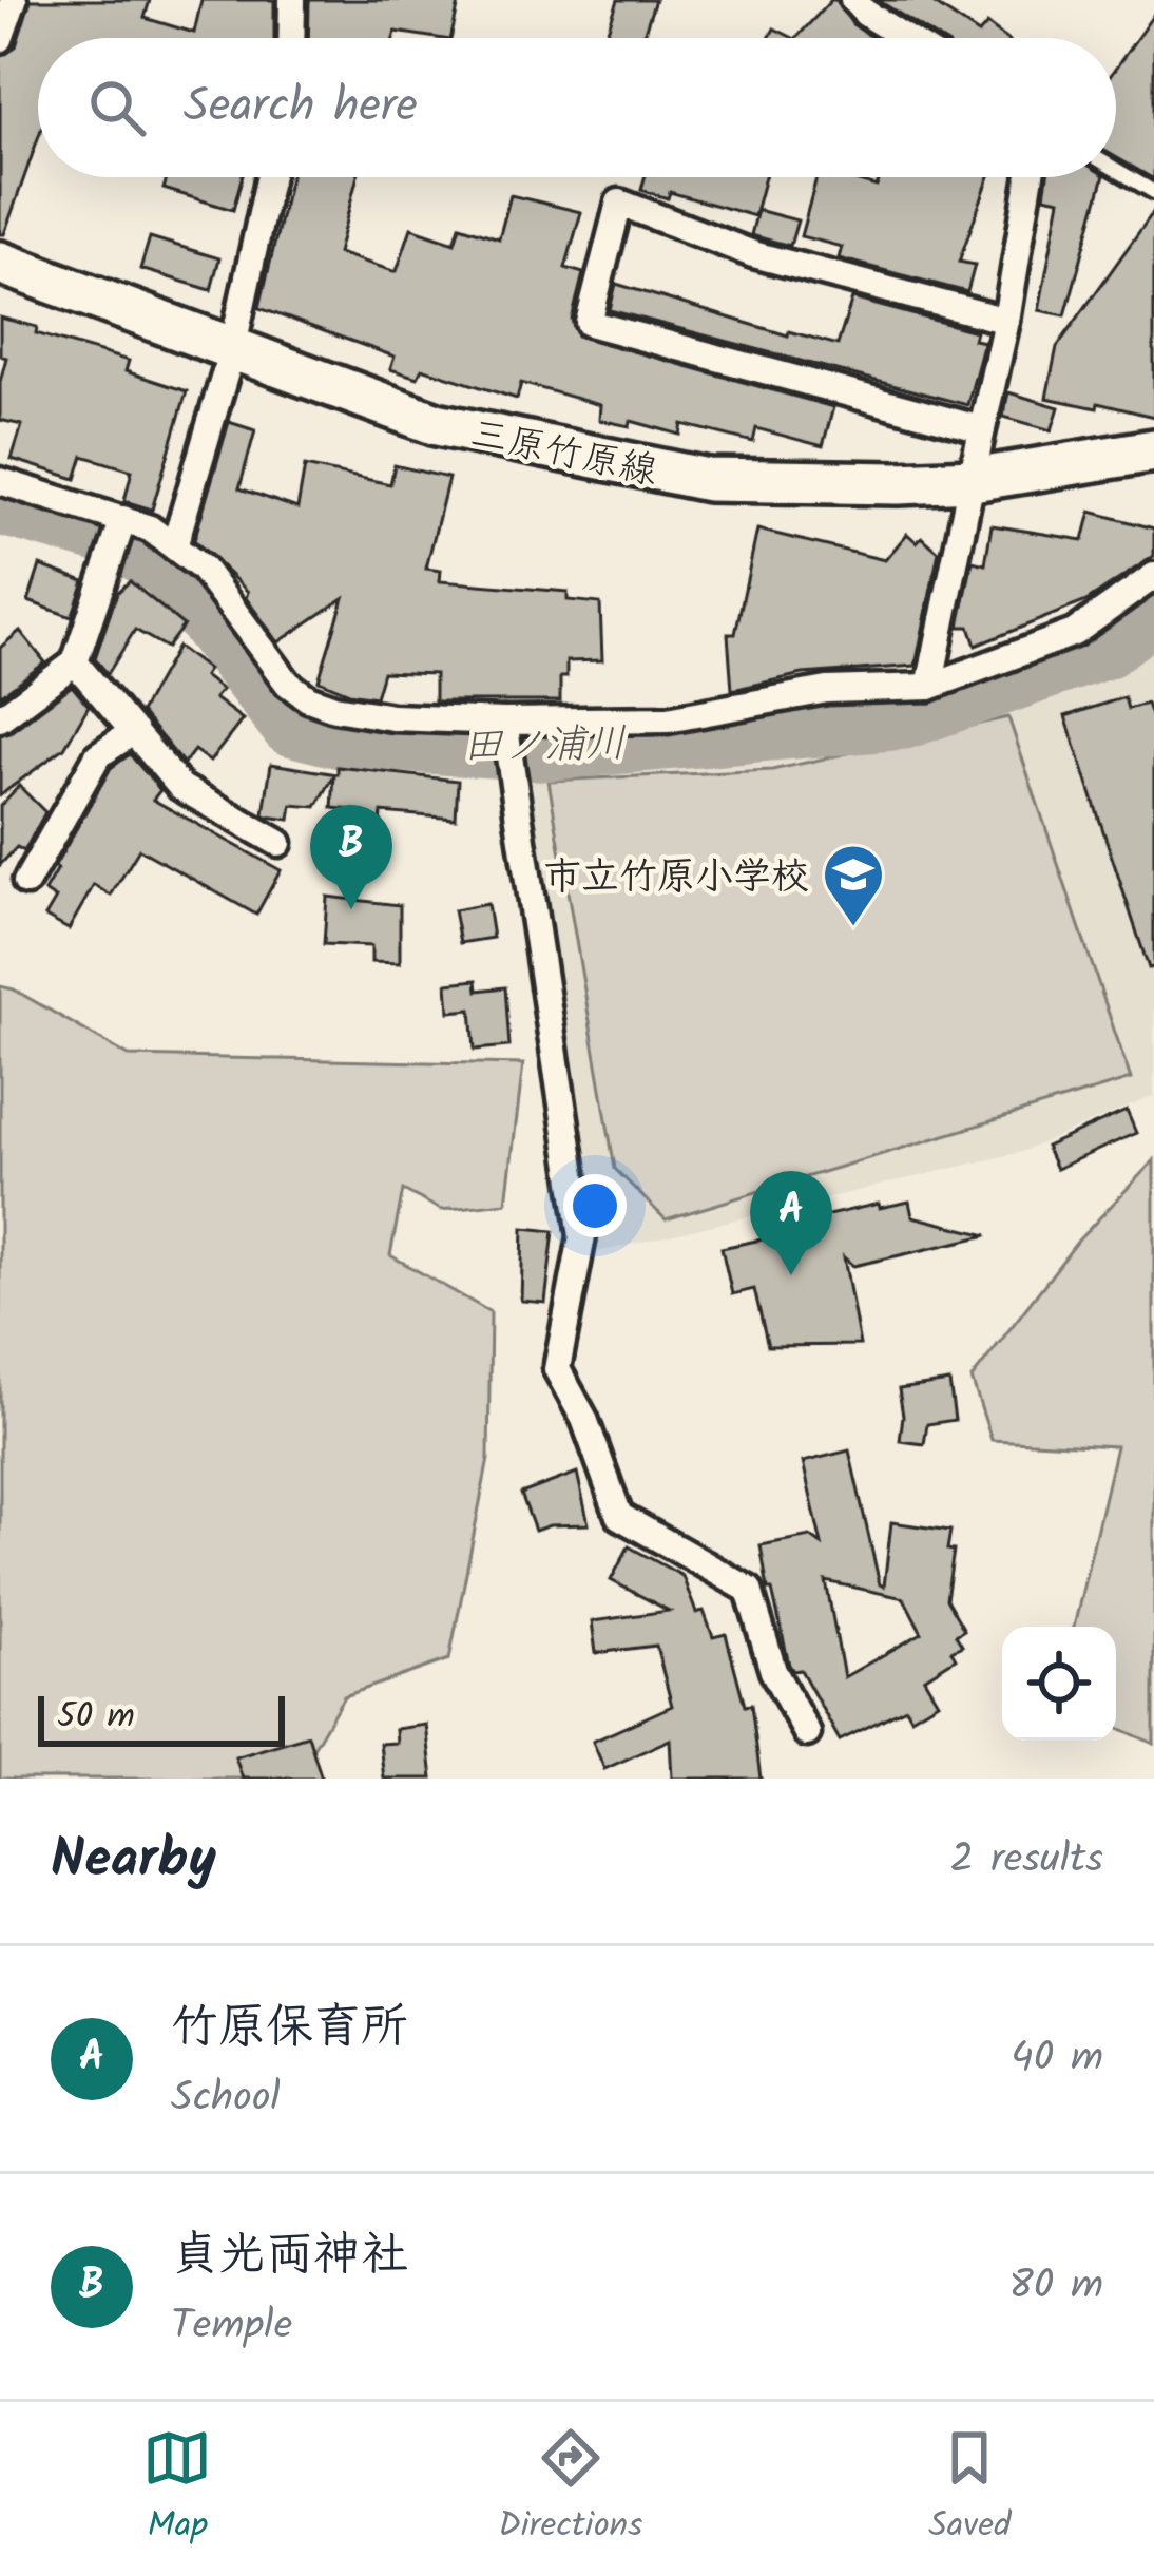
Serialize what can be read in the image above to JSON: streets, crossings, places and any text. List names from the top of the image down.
{
  "streets": {
    "main road": ["三原竹原線"]
  },
  "water": ["田ノ浦川"],
  "places": {
    "school or university": ["市立竹原小学校"]
  },
  "scale_bar": "50 m",
  "page": {
    "search": "Search here",
    "pins": ["B", "A"],
    "scale": "50 m",
    "heading": ["Nearby", "2 results"],
    "list": [
      {
        "mark": "A",
        "name": "竹原保育所",
        "note": "School",
        "value": "40 m"
      },
      {
        "mark": "B",
        "name": "貞光両神社",
        "note": "Temple",
        "value": "80 m"
      }
    ],
    "nav": ["Map", "Directions", "Saved"]
  }
}
